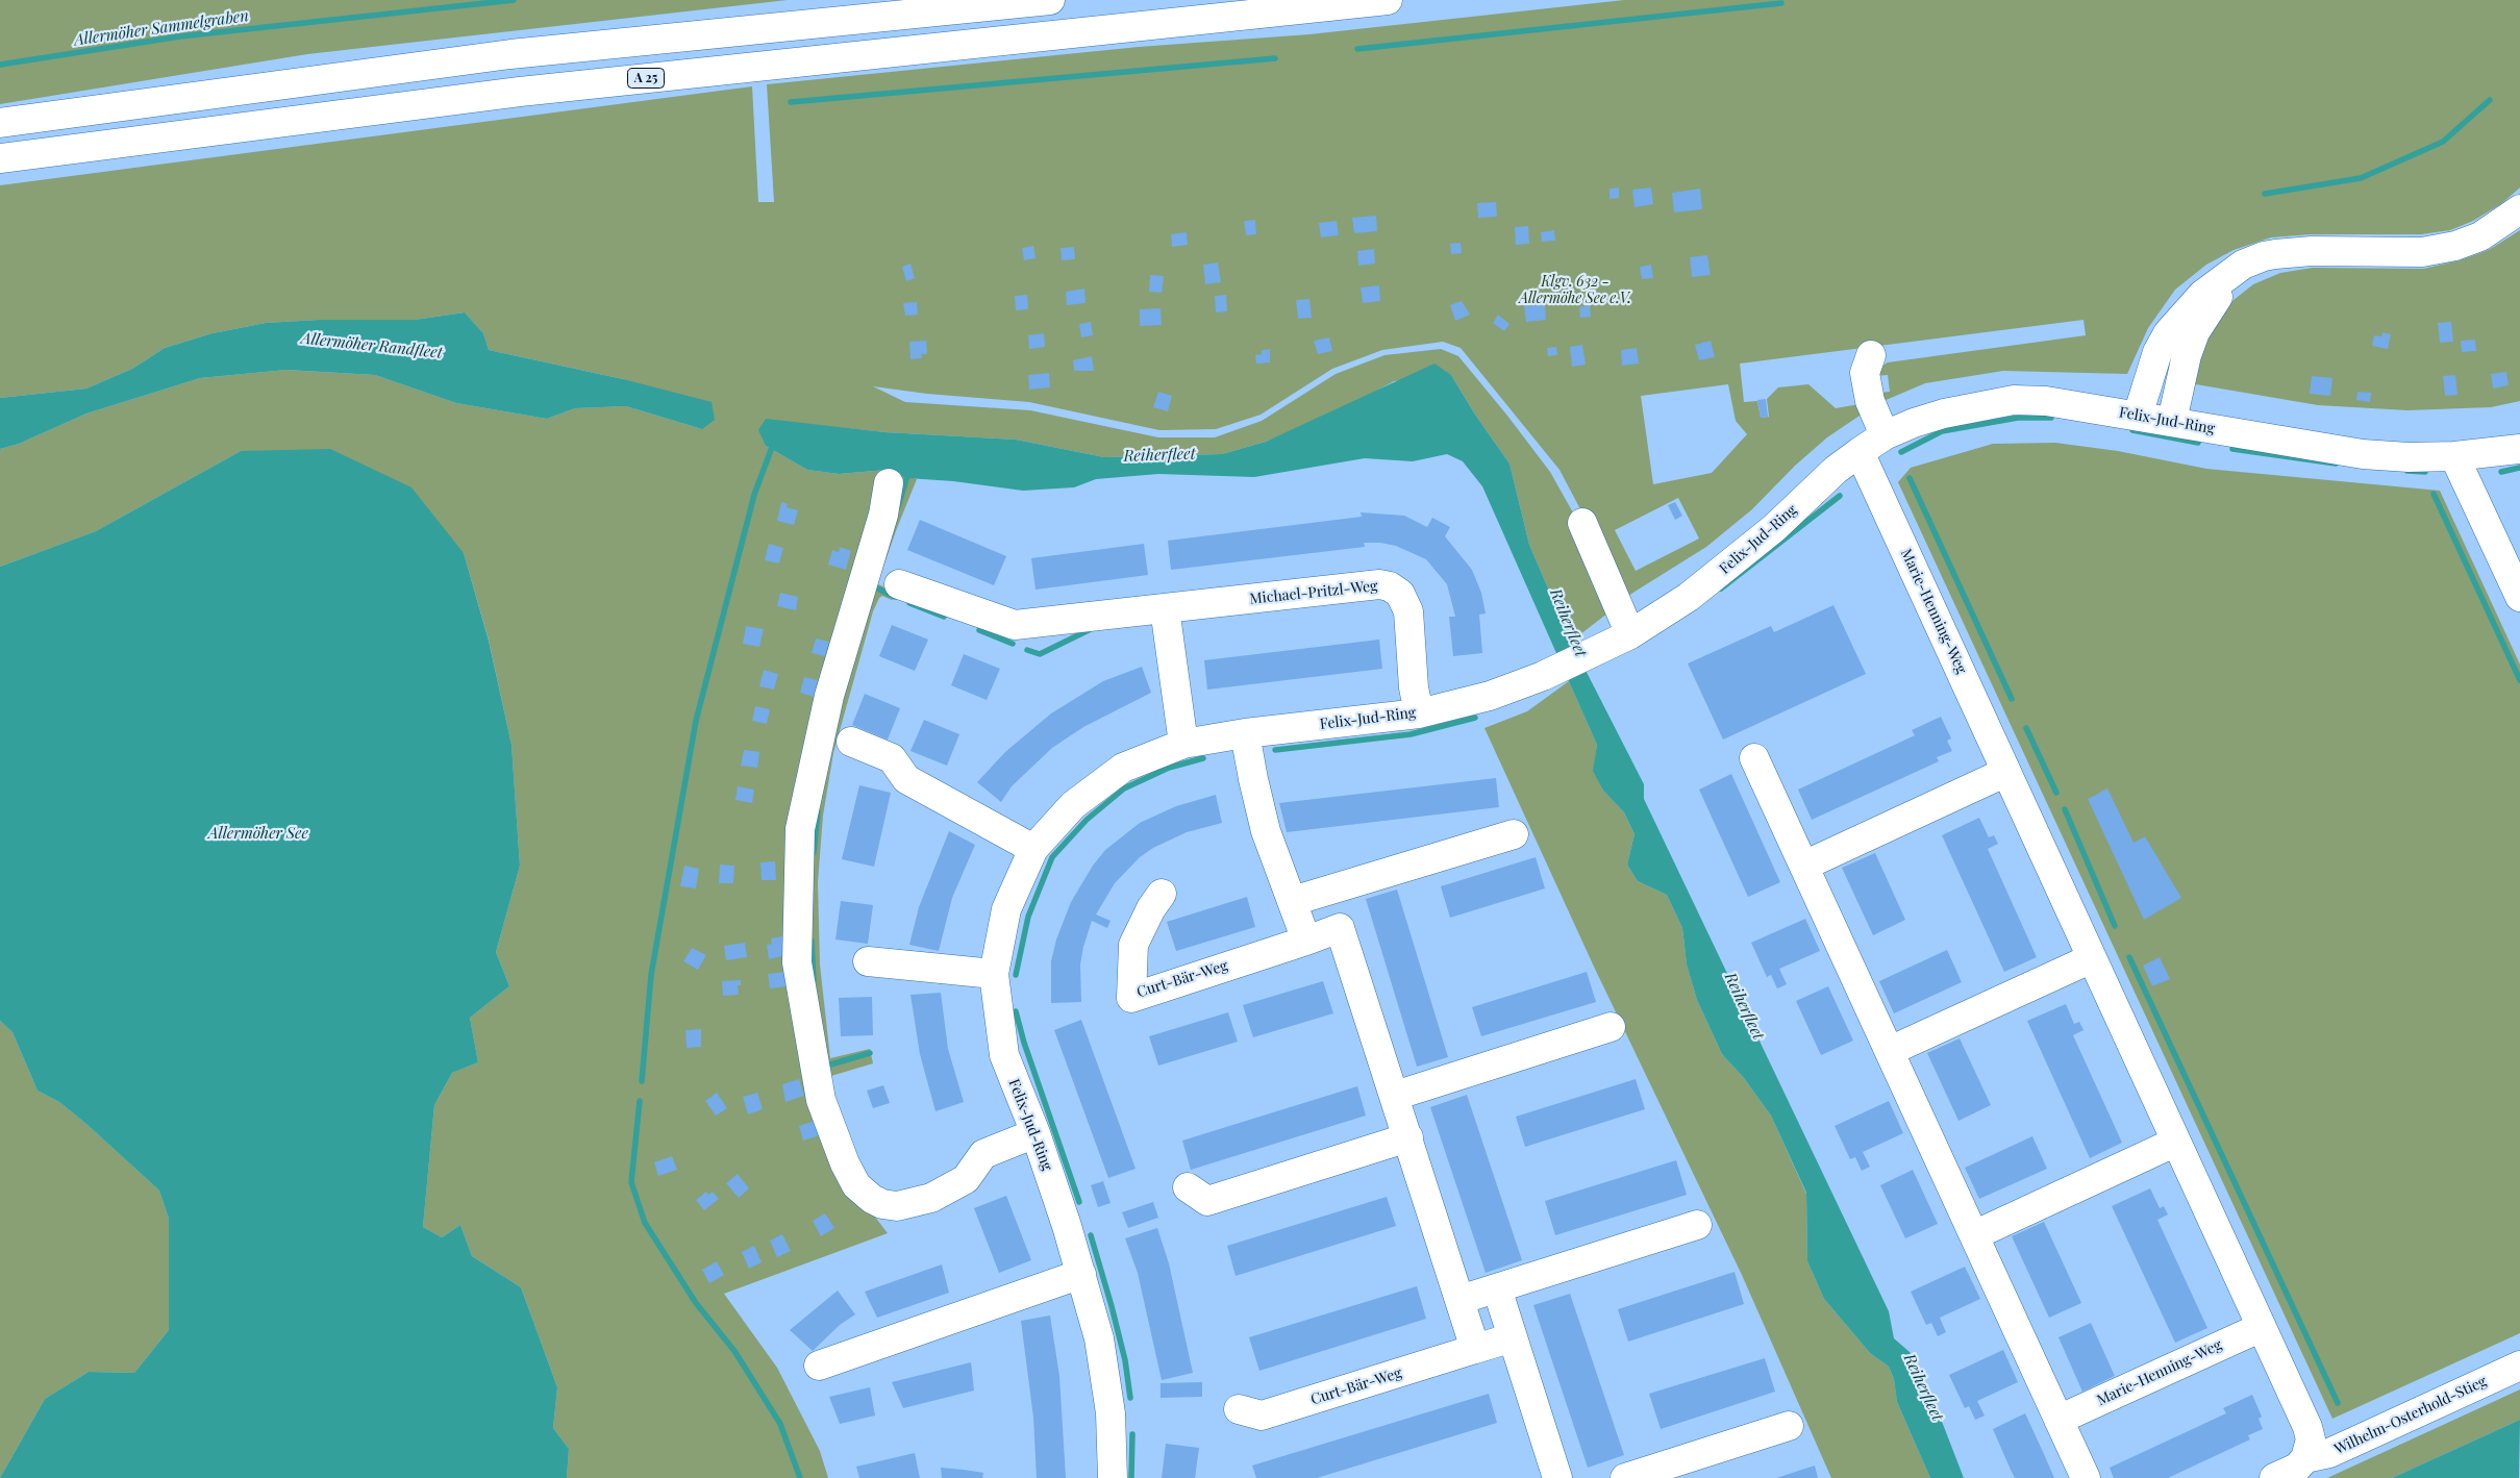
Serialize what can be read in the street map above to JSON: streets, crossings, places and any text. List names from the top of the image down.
{
  "streets": {
    "main road": [
      "A 25",
      "Felix-Jud-Ring",
      "Michael-Pritzl-Weg",
      "Marie-Henning-Weg",
      "Curt-Bär-Weg",
      "Wilhelm-Osterhold-Stieg"
    ]
  },
  "crossings": [
    ["Felix-Jud-Ring", "Michael-Pritzl-Weg"],
    ["Felix-Jud-Ring", "Marie-Henning-Weg"],
    ["Marie-Henning-Weg", "Wilhelm-Osterhold-Stieg"]
  ],
  "water": [
    "Allermöher Sammelgraben",
    "Allermöher Randfleet",
    "Reiherfleet",
    "Allermöher See"
  ],
  "parks": ["Klgv. 632 - Allermöhe See e.V."]
}
